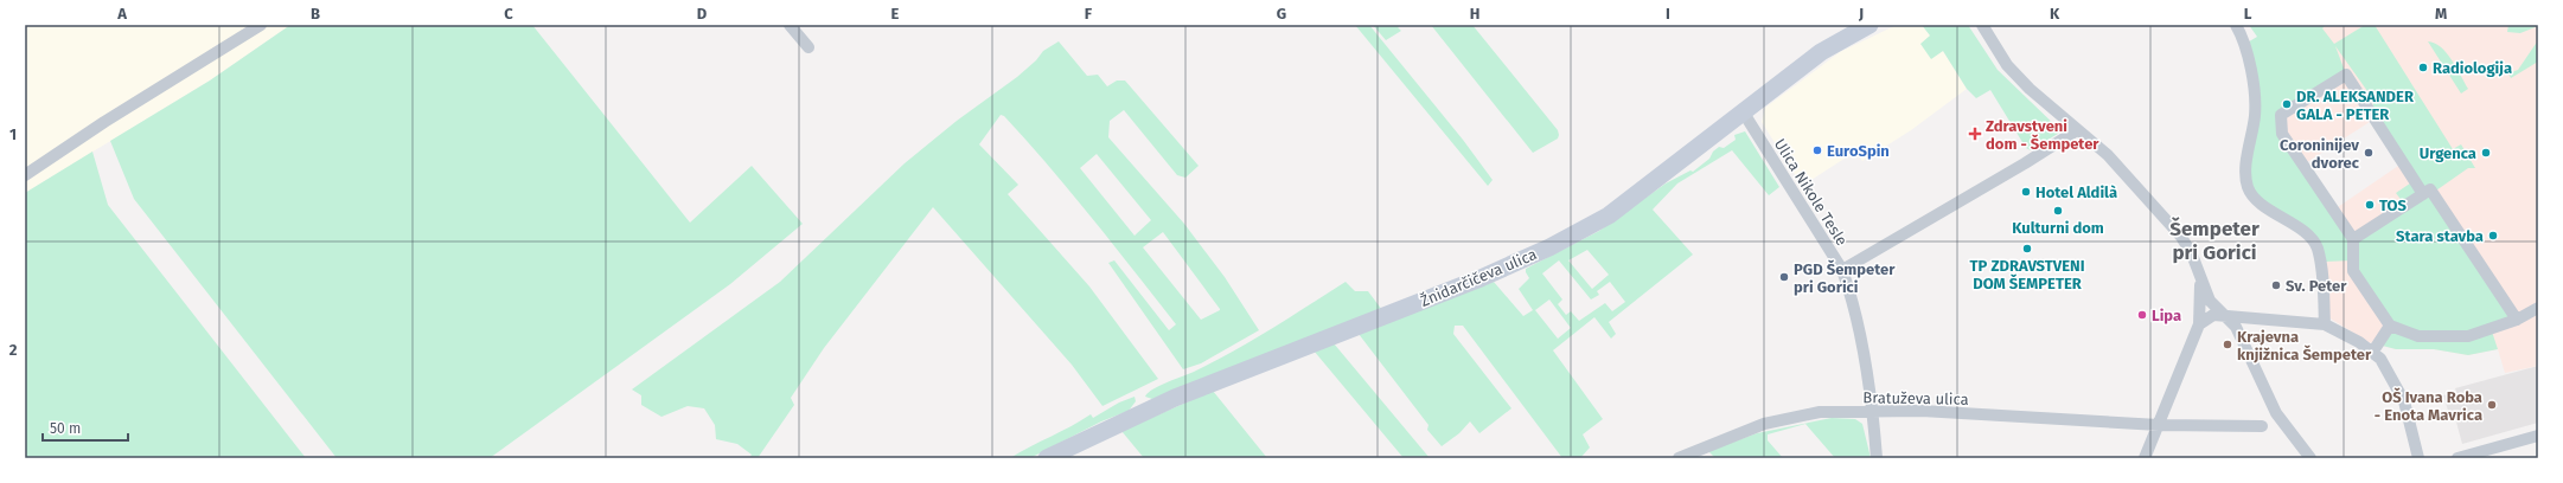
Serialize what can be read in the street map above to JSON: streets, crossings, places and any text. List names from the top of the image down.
{
  "streets": {
    "street": ["Ulica Nikole Tesle", "Žnidarčičeva ulica", "Bratuževa ulica"]
  },
  "crossings": [
    ["Ulica Nikole Tesle", "Žnidarčičeva ulica"],
    ["Ulica Nikole Tesle", "Bratuževa ulica"]
  ],
  "districts": ["Šempeter pri Gorici"],
  "places": {
    "other": [
      "Radiologija",
      "DR. ALEKSANDER GALA - PETER",
      "EuroSpin",
      "Coroninijev dvorec",
      "Urgenca",
      "Hotel Aldilà",
      "TOS",
      "Kulturni dom",
      "Stara stavba",
      "TP ZDRAVSTVENI DOM ŠEMPETER",
      "PGD Šempeter pri Gorici",
      "Sv. Peter",
      "Lipa",
      "Krajevna knjižnica Šempeter",
      "OŠ Ivana Roba - Enota Mavrica"
    ],
    "health": ["Zdravstveni dom - Šempeter"]
  },
  "scale_bar": "50 m",
  "grid": {
    "columns": [
      "A",
      "B",
      "C",
      "D",
      "E",
      "F",
      "G",
      "H",
      "I",
      "J",
      "K",
      "L",
      "M"
    ],
    "rows": ["1", "2"]
  }
}
